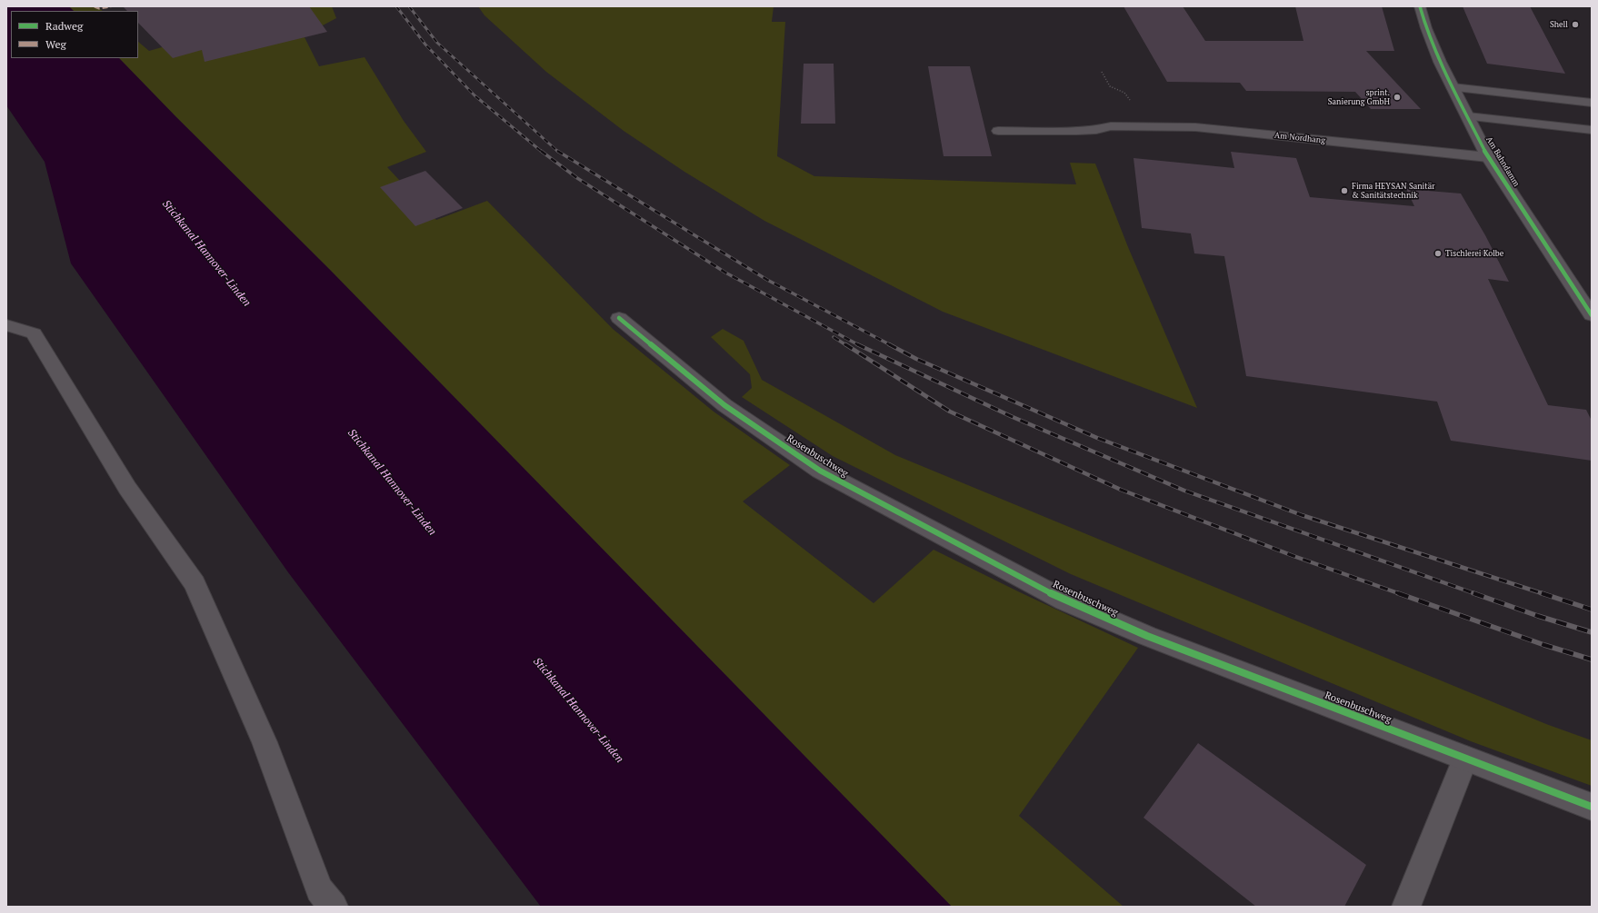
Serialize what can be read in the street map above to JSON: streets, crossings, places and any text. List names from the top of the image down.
{
  "streets": {
    "street": ["Am Nordhang", "Am Bahndamm", "Rosenbuschweg"]
  },
  "crossings": [
    ["Am Nordhang", "Am Bahndamm"]
  ],
  "water": ["Stichkanal Hannover-Linden"],
  "places": [
    "Shell",
    "sprint. Sanierung GmbH",
    "Firma HEYSAN Sanitär & Sanitätstechnik",
    "Tischlerei Kolbe"
  ],
  "legend": ["Radweg", "Weg"]
}
